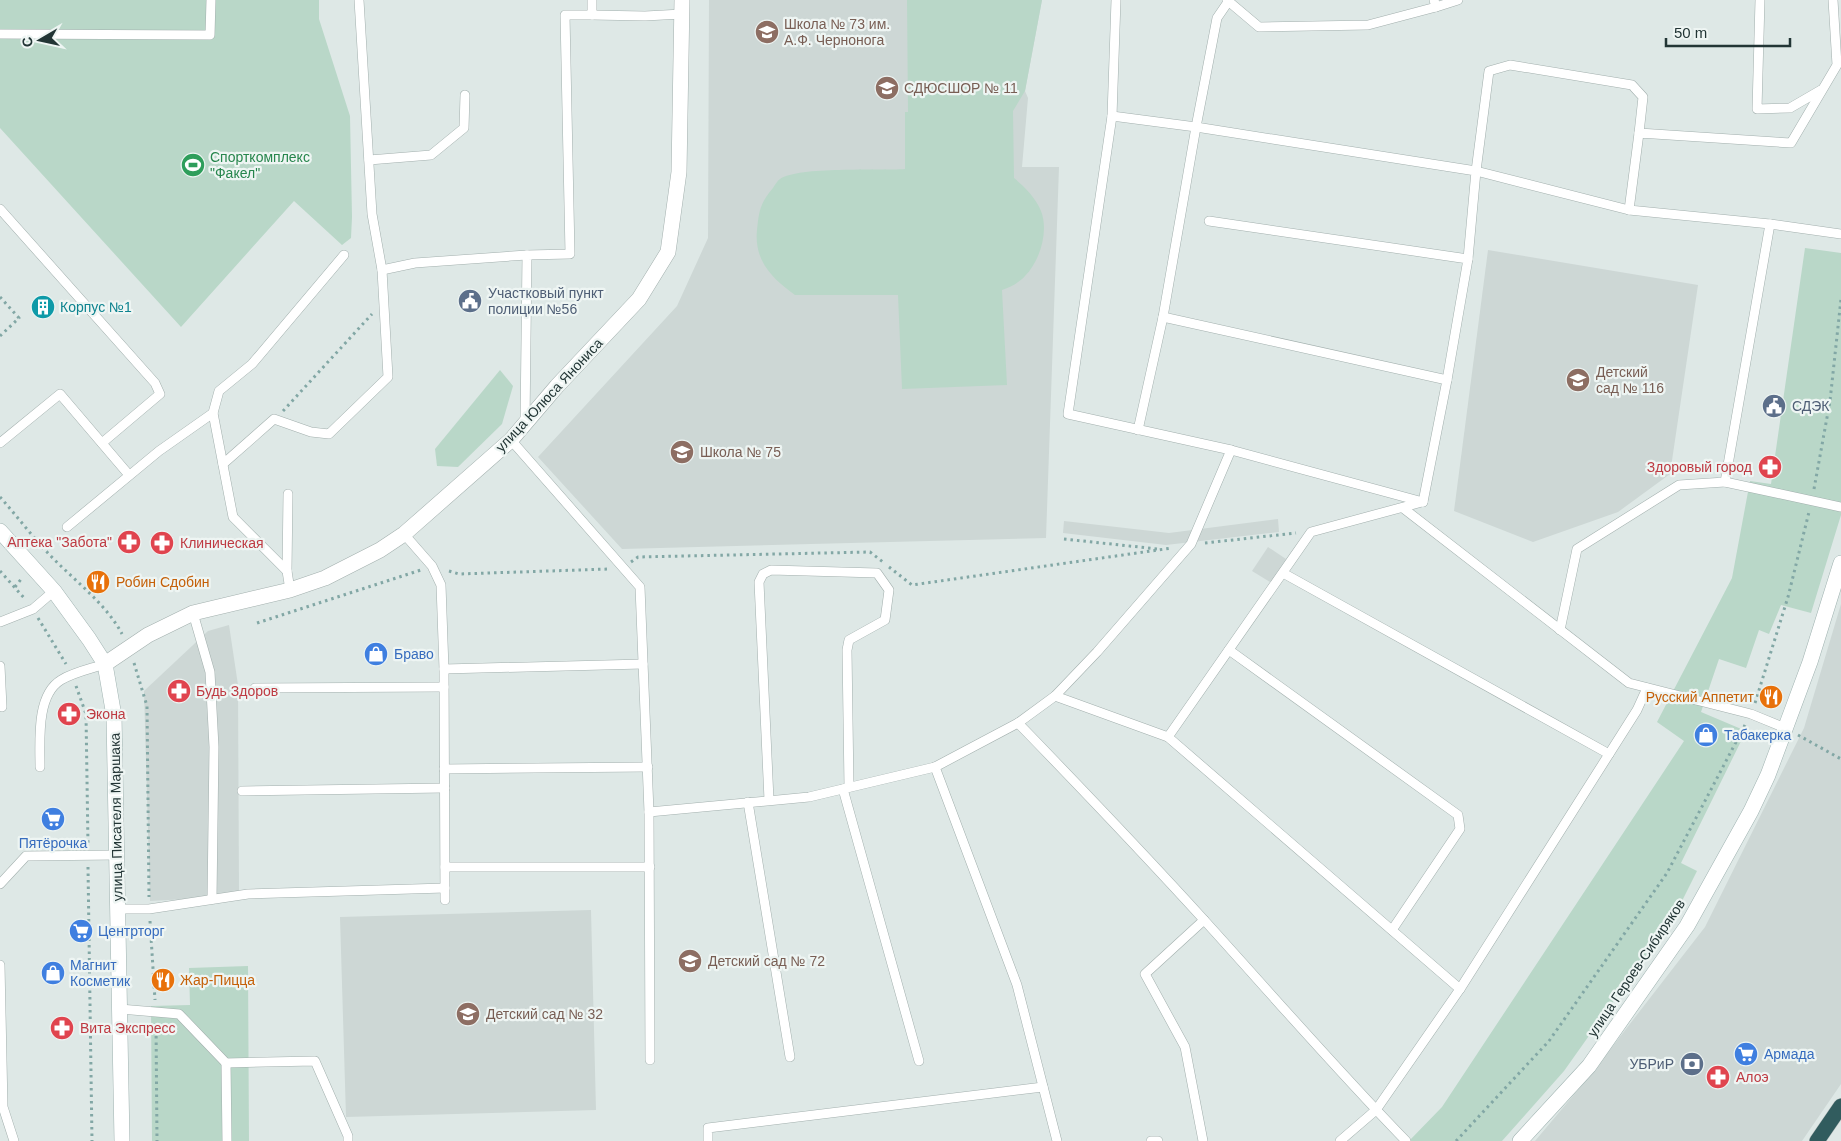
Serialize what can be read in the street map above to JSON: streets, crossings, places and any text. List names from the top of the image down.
{
  "streets": {
    "street": ["улица Юлюса Янониса", "улица Писателя Маршака", "улица Героев-Сибиряков"]
  },
  "crossings": [
    ["улица Юлюса Янониса", "улица Писателя Маршака"]
  ],
  "places": {
    "school or university": [
      "Школа № 73 им. А.Ф. Чернонога",
      "СДЮСШОР № 11",
      "Детский сад № 116",
      "Школа № 75",
      "Детский сад № 72",
      "Детский сад № 32"
    ],
    "sports": ["Спорткомплекс \"Факел\""],
    "public building": ["Участковый пункт полиции №56", "СДЭК"],
    "building": ["Корпус №1"],
    "pharmacy": [
      "Здоровый город",
      "Аптека \"Забота\"",
      "Клиническая",
      "Будь Здоров",
      "Экона",
      "Вита Экспресс",
      "Алоэ"
    ],
    "restaurant": ["Робин Сдобин", "Русский Аппетит", "Жар-Пицца"],
    "shop": ["Браво", "Табакерка", "Магнит Косметик"],
    "supermarket": ["Пятёрочка", "Центрторг", "Армада"],
    "bank": ["УБРиР"]
  },
  "scale_bar": "50 m",
  "north": "left"
}
